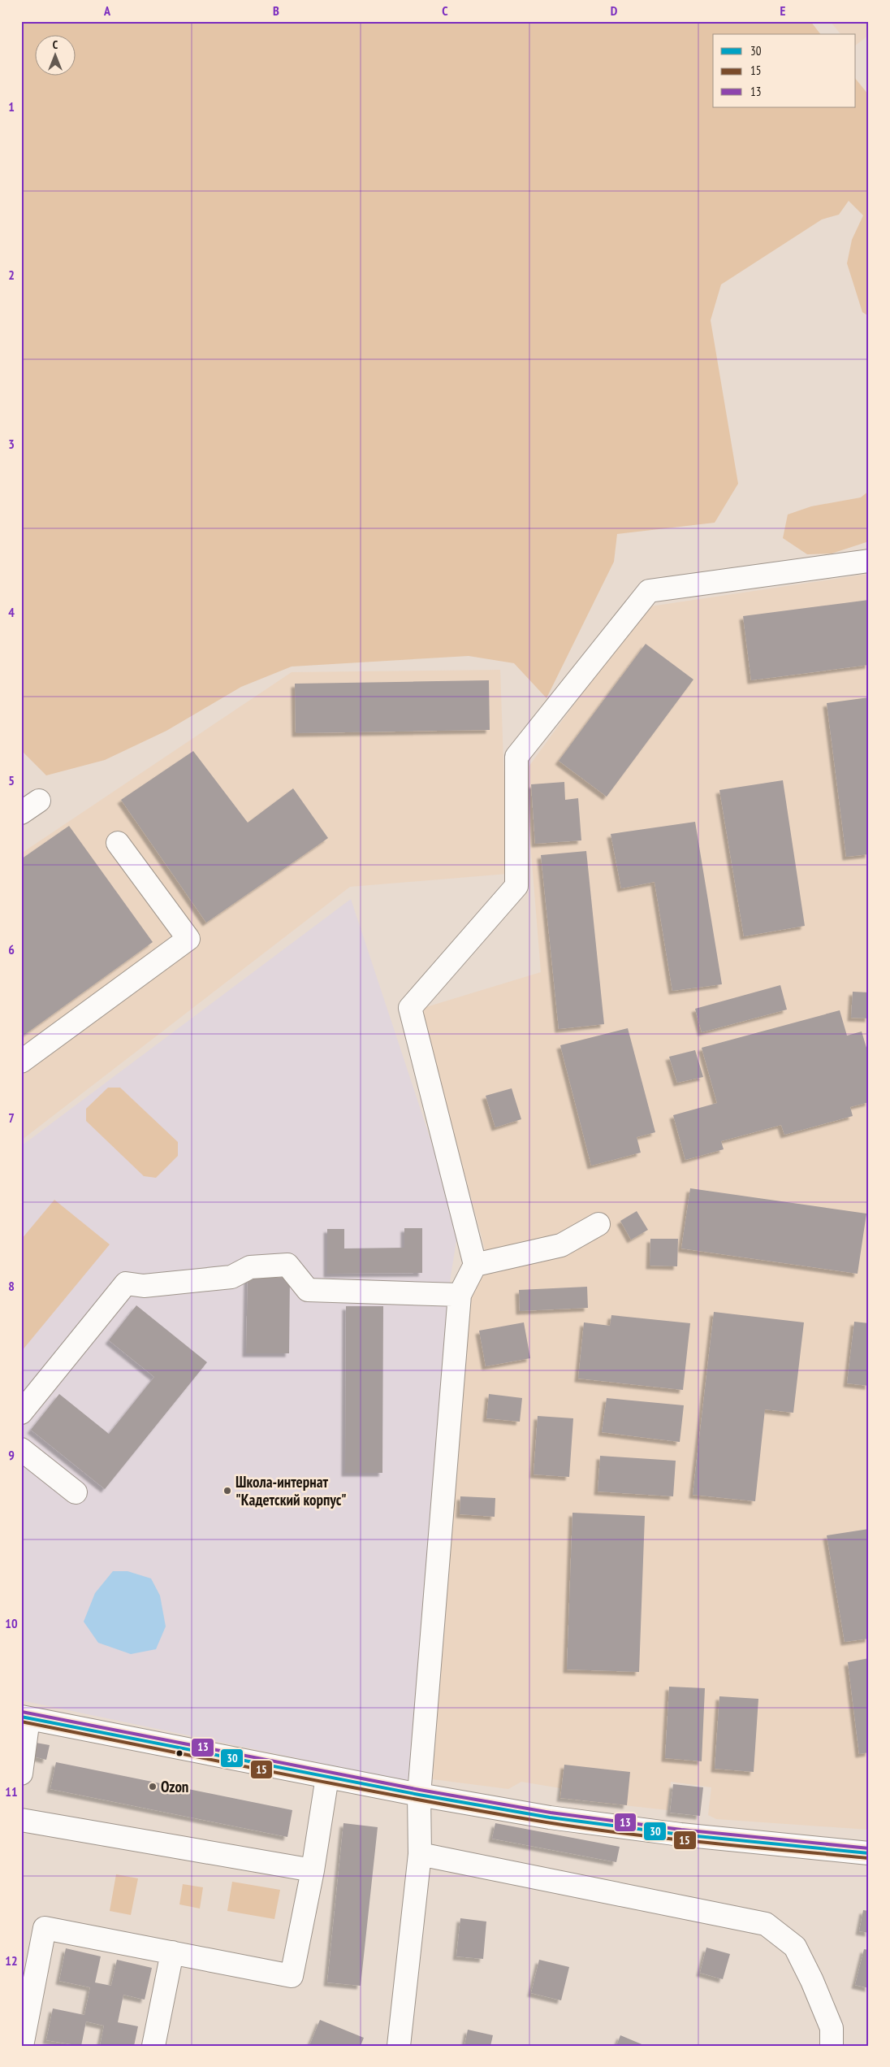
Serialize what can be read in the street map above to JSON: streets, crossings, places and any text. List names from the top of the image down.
{
  "places": ["Школа-интернат \"Кадетский корпус\"", "Ozon"],
  "lines": ["transit line 13", "transit line 30", "transit line 15"],
  "legend": ["30", "15", "13"],
  "north": "top",
  "grid": {
    "columns": [
      "A",
      "B",
      "C",
      "D",
      "E"
    ],
    "rows": [
      "1",
      "2",
      "3",
      "4",
      "5",
      "6",
      "7",
      "8",
      "9",
      "10",
      "11",
      "12"
    ]
  }
}
